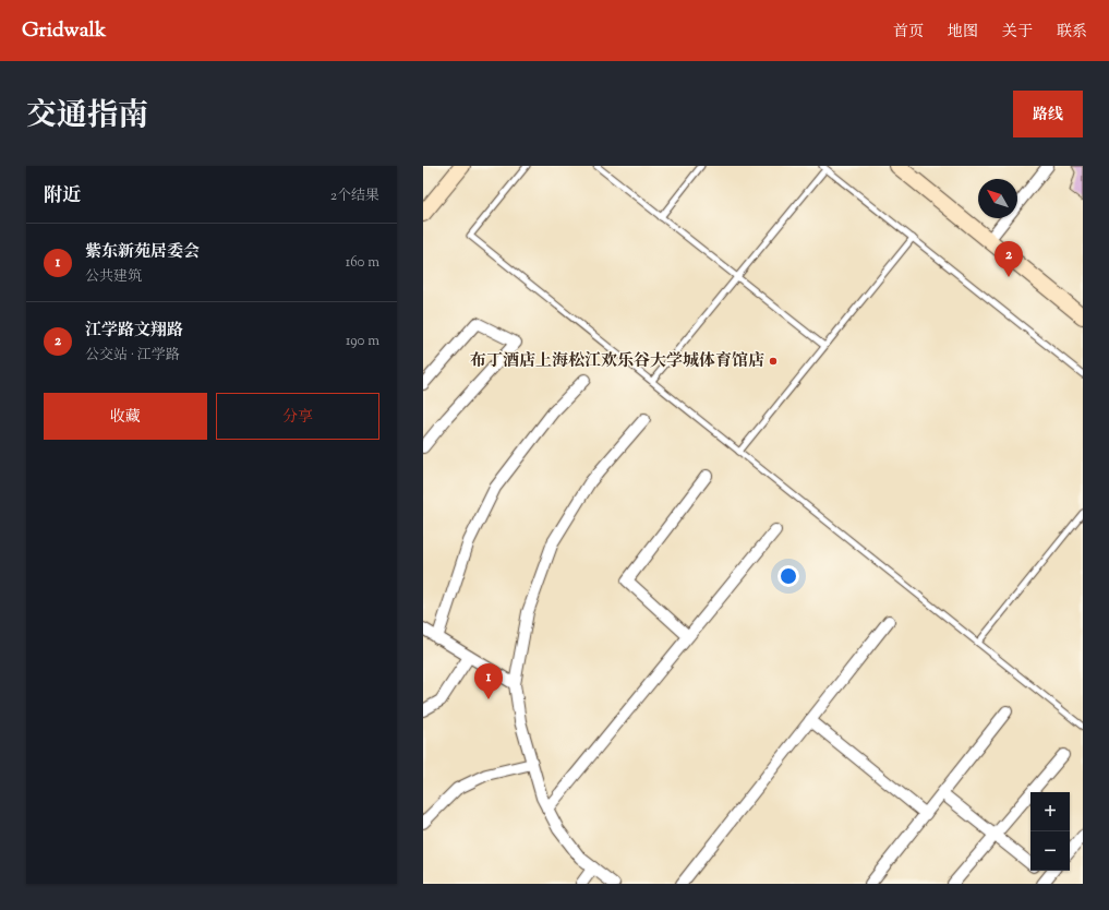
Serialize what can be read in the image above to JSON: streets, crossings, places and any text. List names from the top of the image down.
{
  "places": ["布丁酒店上海松江欢乐谷大学城体育馆店"],
  "north": "top left",
  "page": {
    "header": "Gridwalk",
    "nav": [
      "首页",
      "地图",
      "关于",
      "联系"
    ],
    "title": "交通指南",
    "buttons": [
      "路线",
      ["收藏", "分享"]
    ],
    "heading": ["附近", "2个结果"],
    "list": [
      {
        "mark": "1",
        "name": "紫东新苑居委会",
        "note": "公共建筑",
        "value": "160 m"
      },
      {
        "mark": "2",
        "name": "江学路文翔路",
        "note": "公交站 · 江学路",
        "value": "190 m"
      }
    ],
    "pins": ["2", "1"],
    "map_buttons": ["+", "−"]
  }
}
